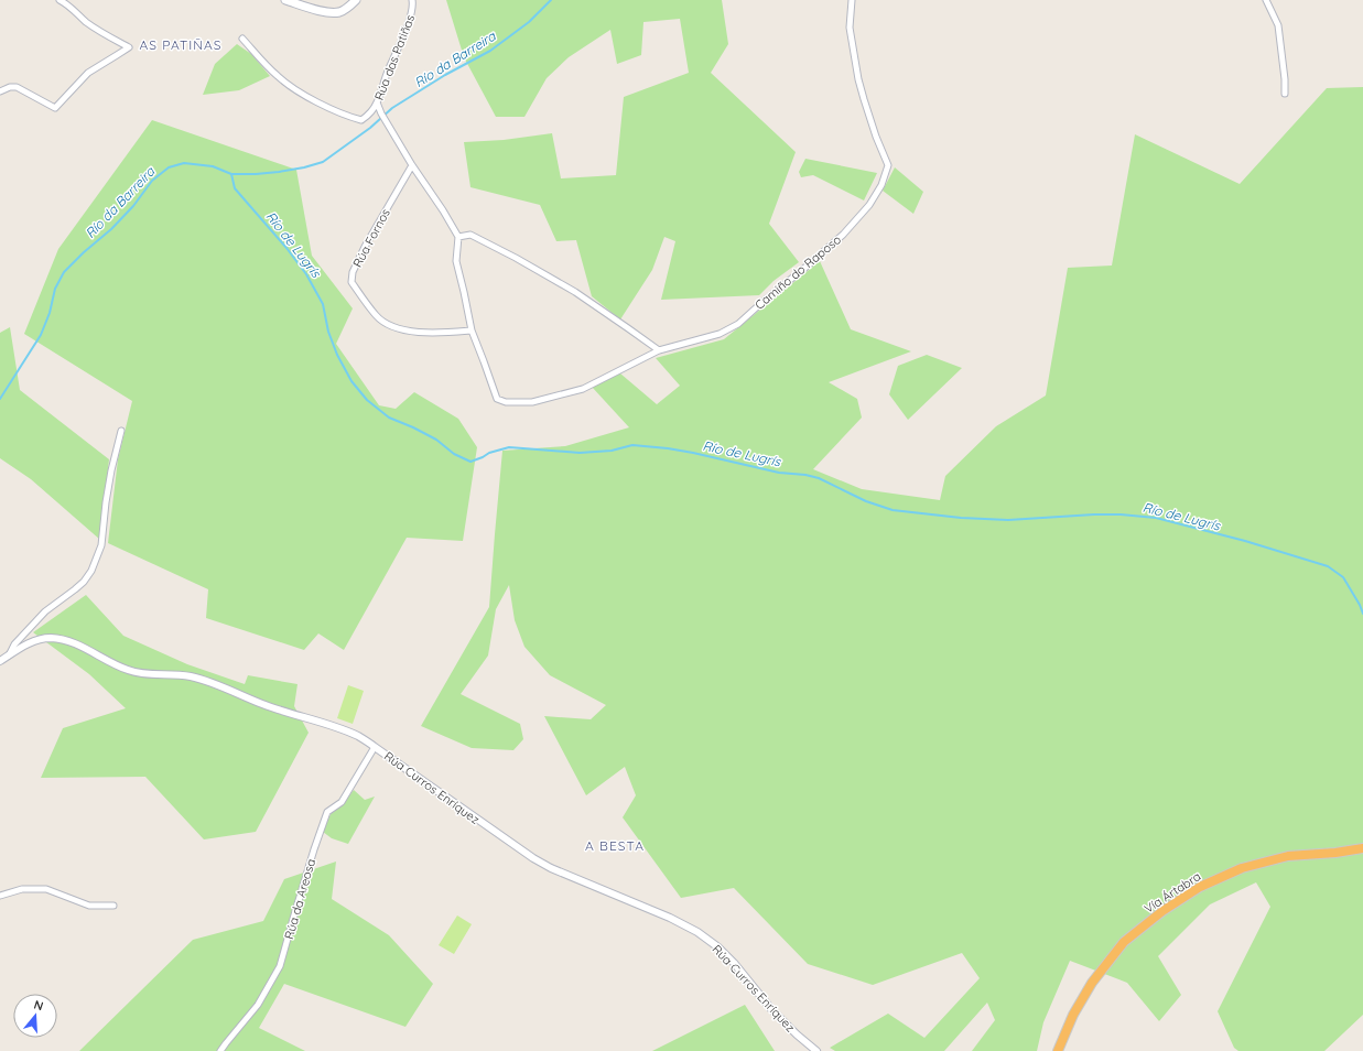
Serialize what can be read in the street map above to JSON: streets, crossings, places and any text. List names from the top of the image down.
{
  "streets": {
    "highway": ["Vía Ártabra"],
    "street": [
      "Rúa das Patiñas",
      "Rúa Fornos",
      "Camiño do Raposo",
      "Rúa Curros Enríquez",
      "Rúa da Areosa"
    ]
  },
  "crossings": [
    ["Rúa Curros Enríquez", "Rúa da Areosa"]
  ],
  "districts": ["AS PATIÑAS", "A BESTA"],
  "water": ["Río da Barreira", "Río de Lugrís"],
  "north": "top"
}
